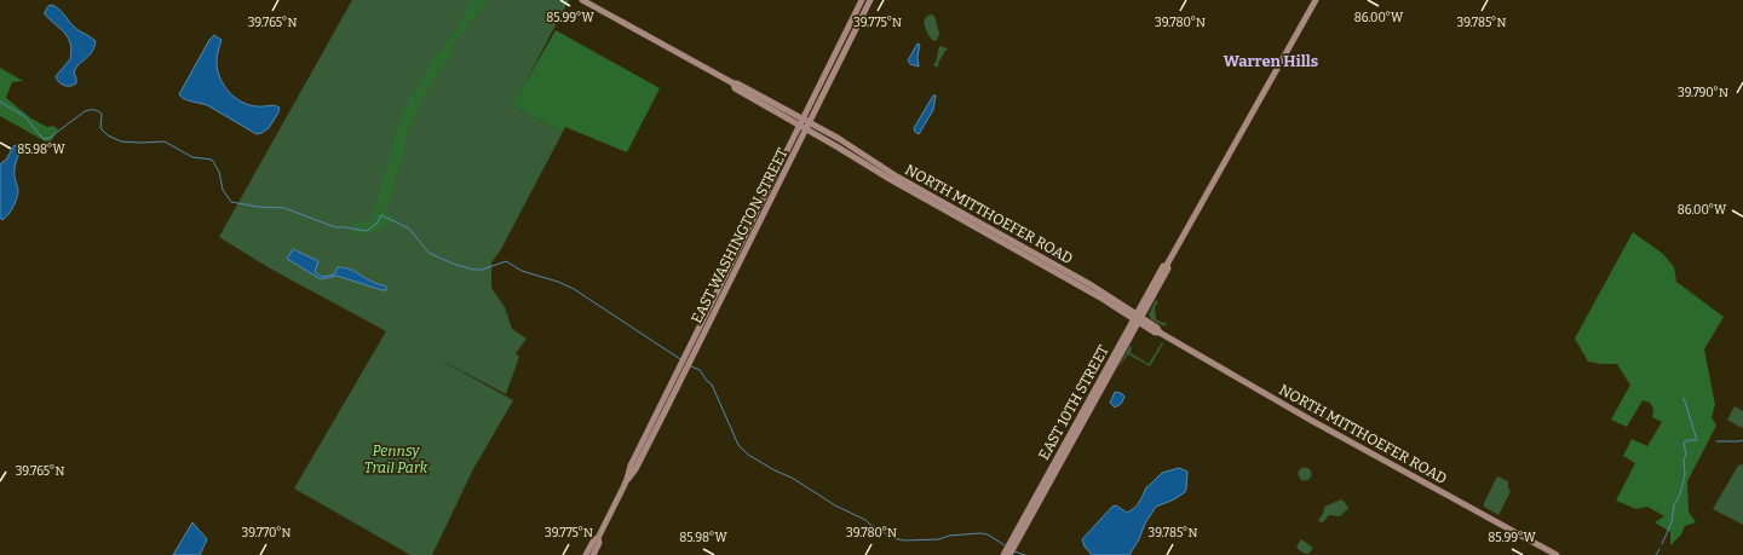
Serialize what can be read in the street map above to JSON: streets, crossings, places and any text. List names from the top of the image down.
{
  "streets": {
    "main road": ["NORTH MITTHOEFER ROAD", "EAST WASHINGTON STREET", "EAST 10TH STREET"]
  },
  "crossings": [
    ["NORTH MITTHOEFER ROAD", "EAST WASHINGTON STREET"],
    ["NORTH MITTHOEFER ROAD", "EAST 10TH STREET"]
  ],
  "districts": ["Warren Hills"],
  "parks": ["Pennsy Trail Park"],
  "coordinates": [
    "85.99°W",
    "86.00°W",
    "39.765°N",
    "39.775°N",
    "39.780°N",
    "39.785°N",
    "39.790°N",
    "85.98°W",
    "39.770°N"
  ]
}
